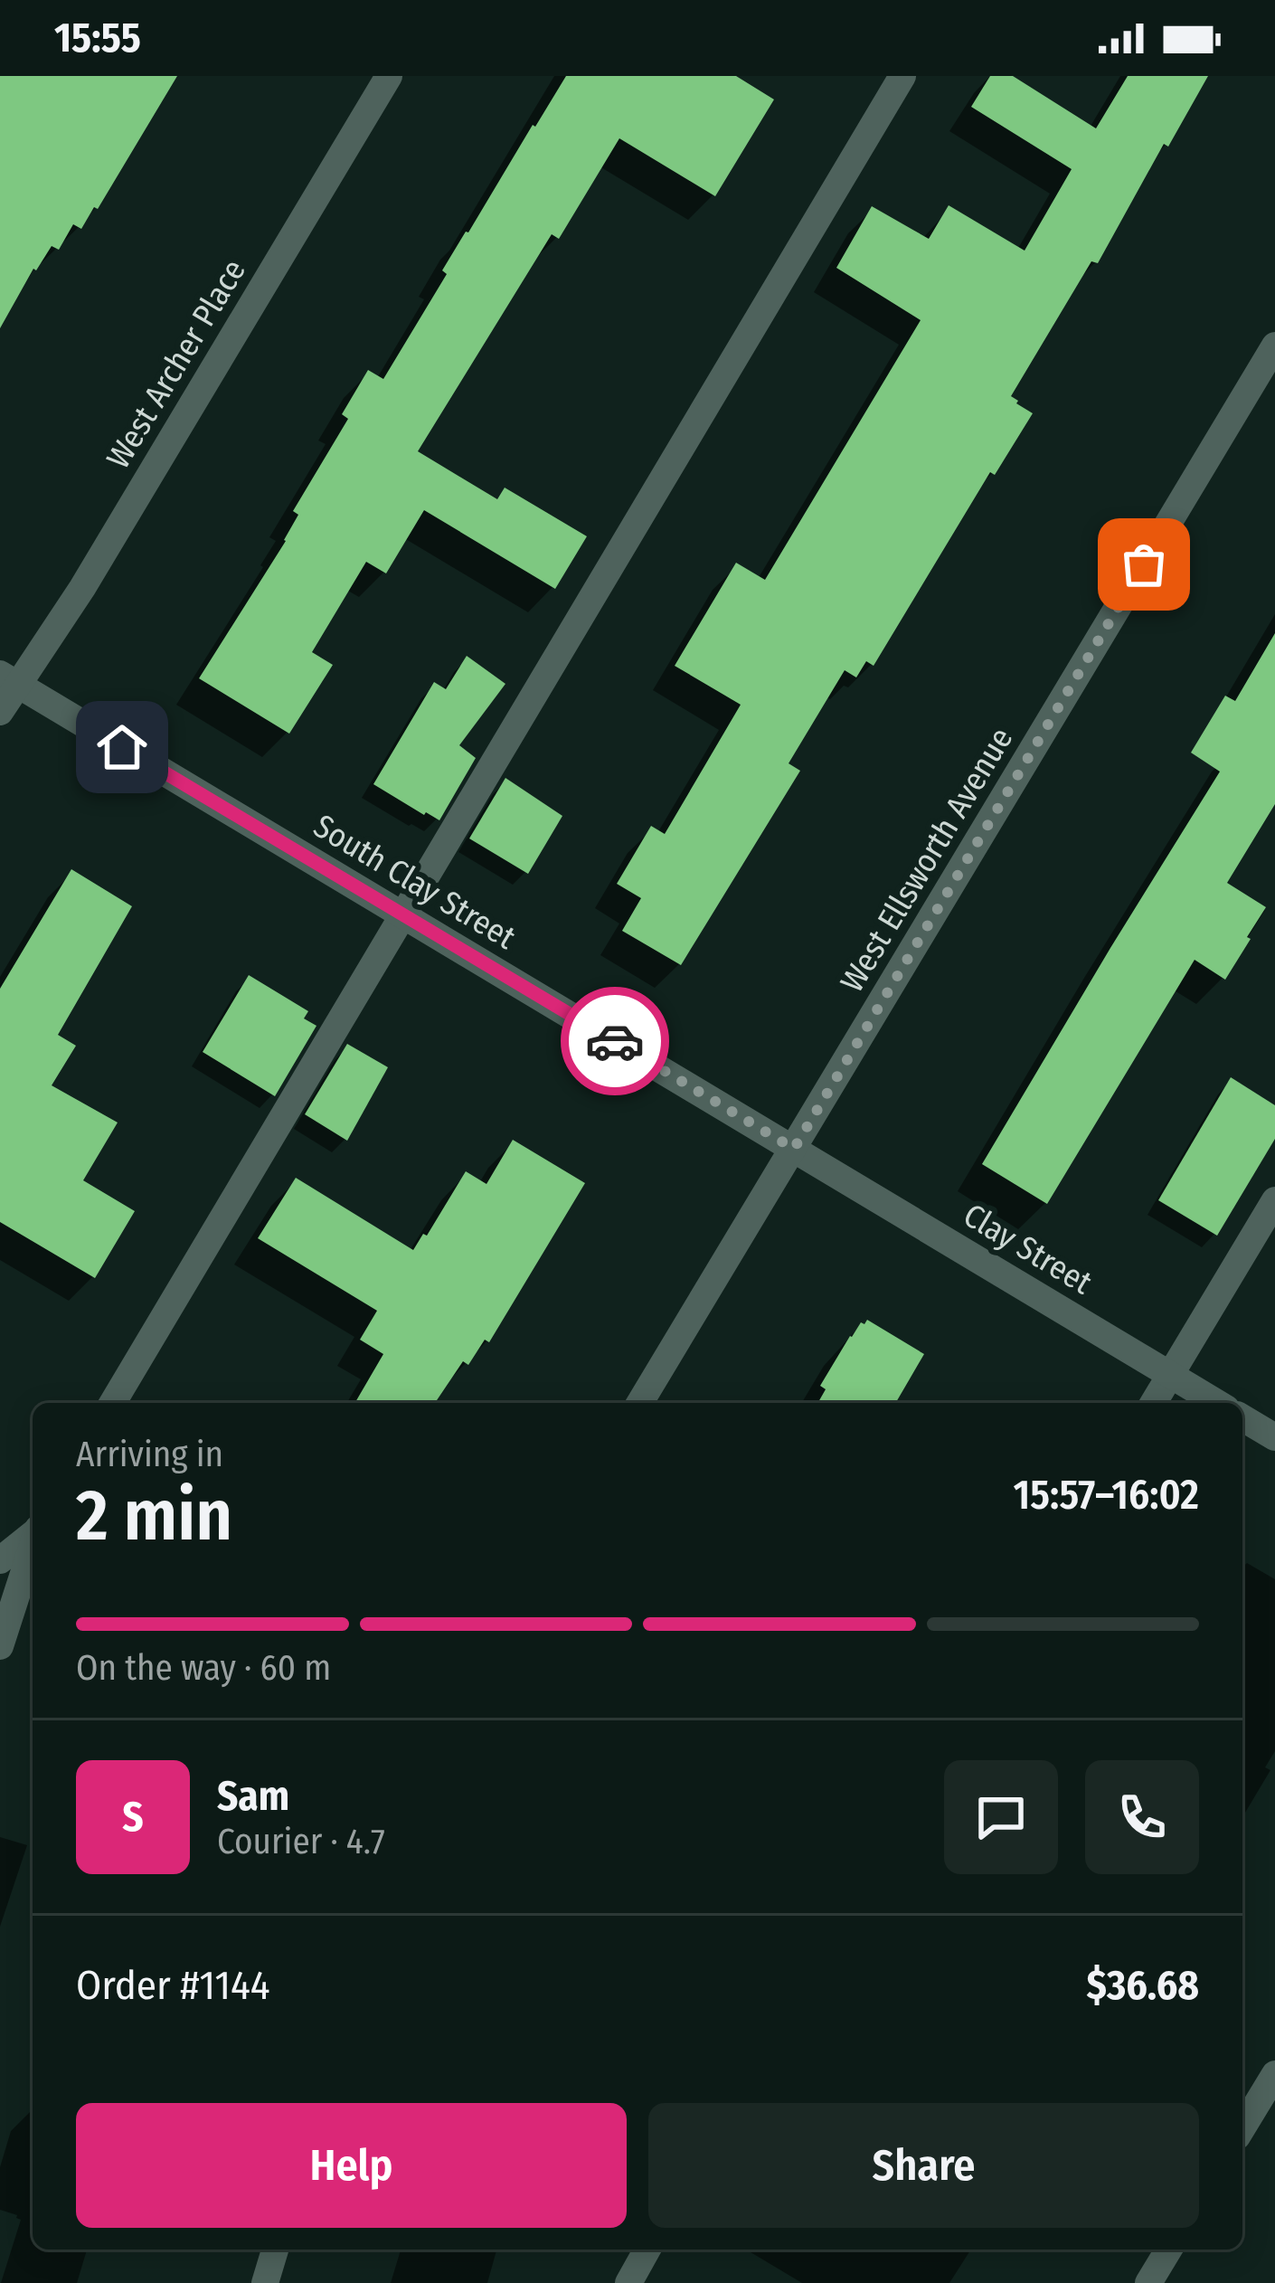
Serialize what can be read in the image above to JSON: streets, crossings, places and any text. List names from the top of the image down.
{
  "streets": {
    "street": [
      "West Archer Place",
      "West Ellsworth Avenue",
      "South Clay Street",
      "Clay Street"
    ]
  },
  "crossings": [
    ["West Archer Place", "South Clay Street"],
    ["West Ellsworth Avenue", "South Clay Street"],
    ["West Ellsworth Avenue", "Clay Street"],
    ["South Clay Street", "Clay Street"]
  ],
  "page": {
    "status": "15:55",
    "heading": ["2 min", "Arriving in", "15:57–16:02"],
    "panel": [
      "Sam",
      "Courier · 4.7",
      "Order #1144",
      "$36.68"
    ],
    "bar": "On the way · 60 m",
    "round": "S",
    "buttons": ["Help", "Share"]
  }
}
